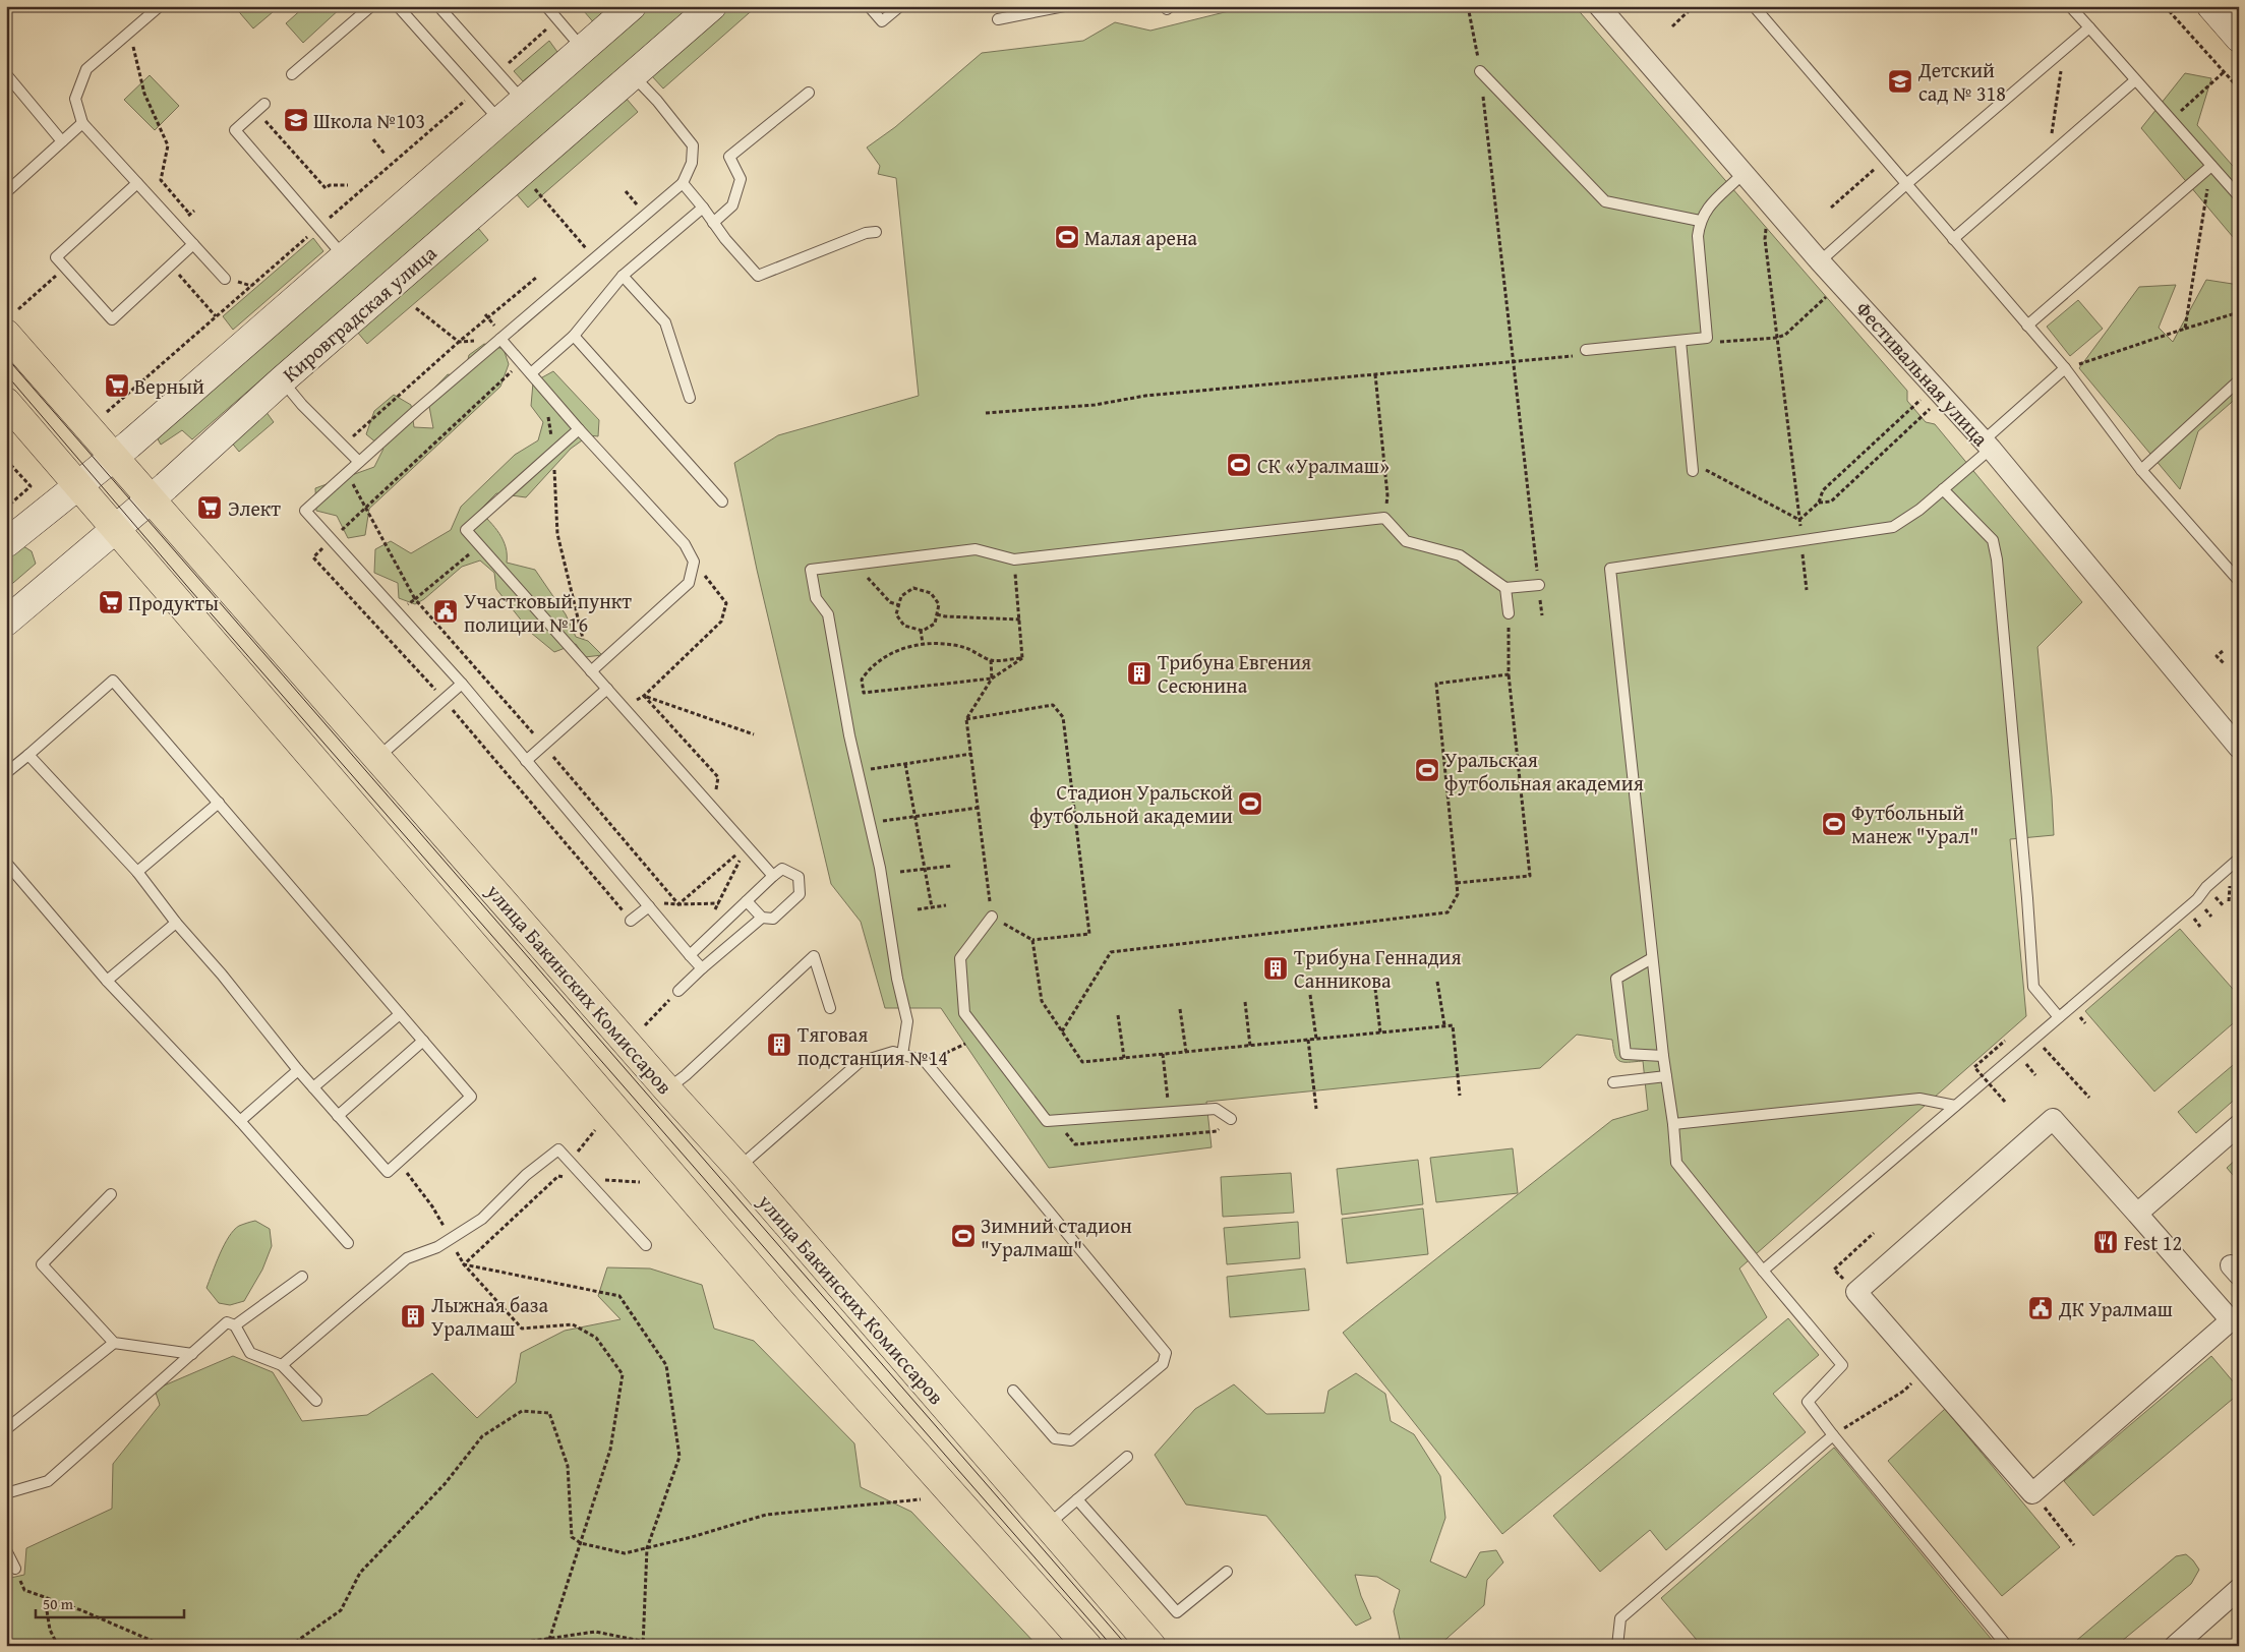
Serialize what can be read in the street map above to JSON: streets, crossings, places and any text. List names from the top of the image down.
{
  "streets": {
    "main road": ["Кировградская улица", "улица Бакинских Комиссаров"],
    "street": ["Фестивальная улица"]
  },
  "crossings": [
    ["Кировградская улица", "улица Бакинских Комиссаров"]
  ],
  "places": {
    "school or university": ["Детский сад № 318", "Школа №103"],
    "sports": [
      "Малая арена",
      "СК «Уралмаш»",
      "Уральская футбольная академия",
      "Стадион Уральской футбольной академии",
      "Футбольный манеж \"Урал\"",
      "Зимний стадион \"Уралмаш\""
    ],
    "supermarket": ["Верный", "Элект", "Продукты"],
    "public building": ["Участковый пункт полиции №16", "ДК Уралмаш"],
    "building": [
      "Трибуна Евгения Сесюнина",
      "Трибуна Геннадия Санникова",
      "Тяговая подстанция №14",
      "Лыжная база Уралмаш"
    ],
    "restaurant": ["Fest 12"]
  },
  "scale_bar": "50 m"
}
